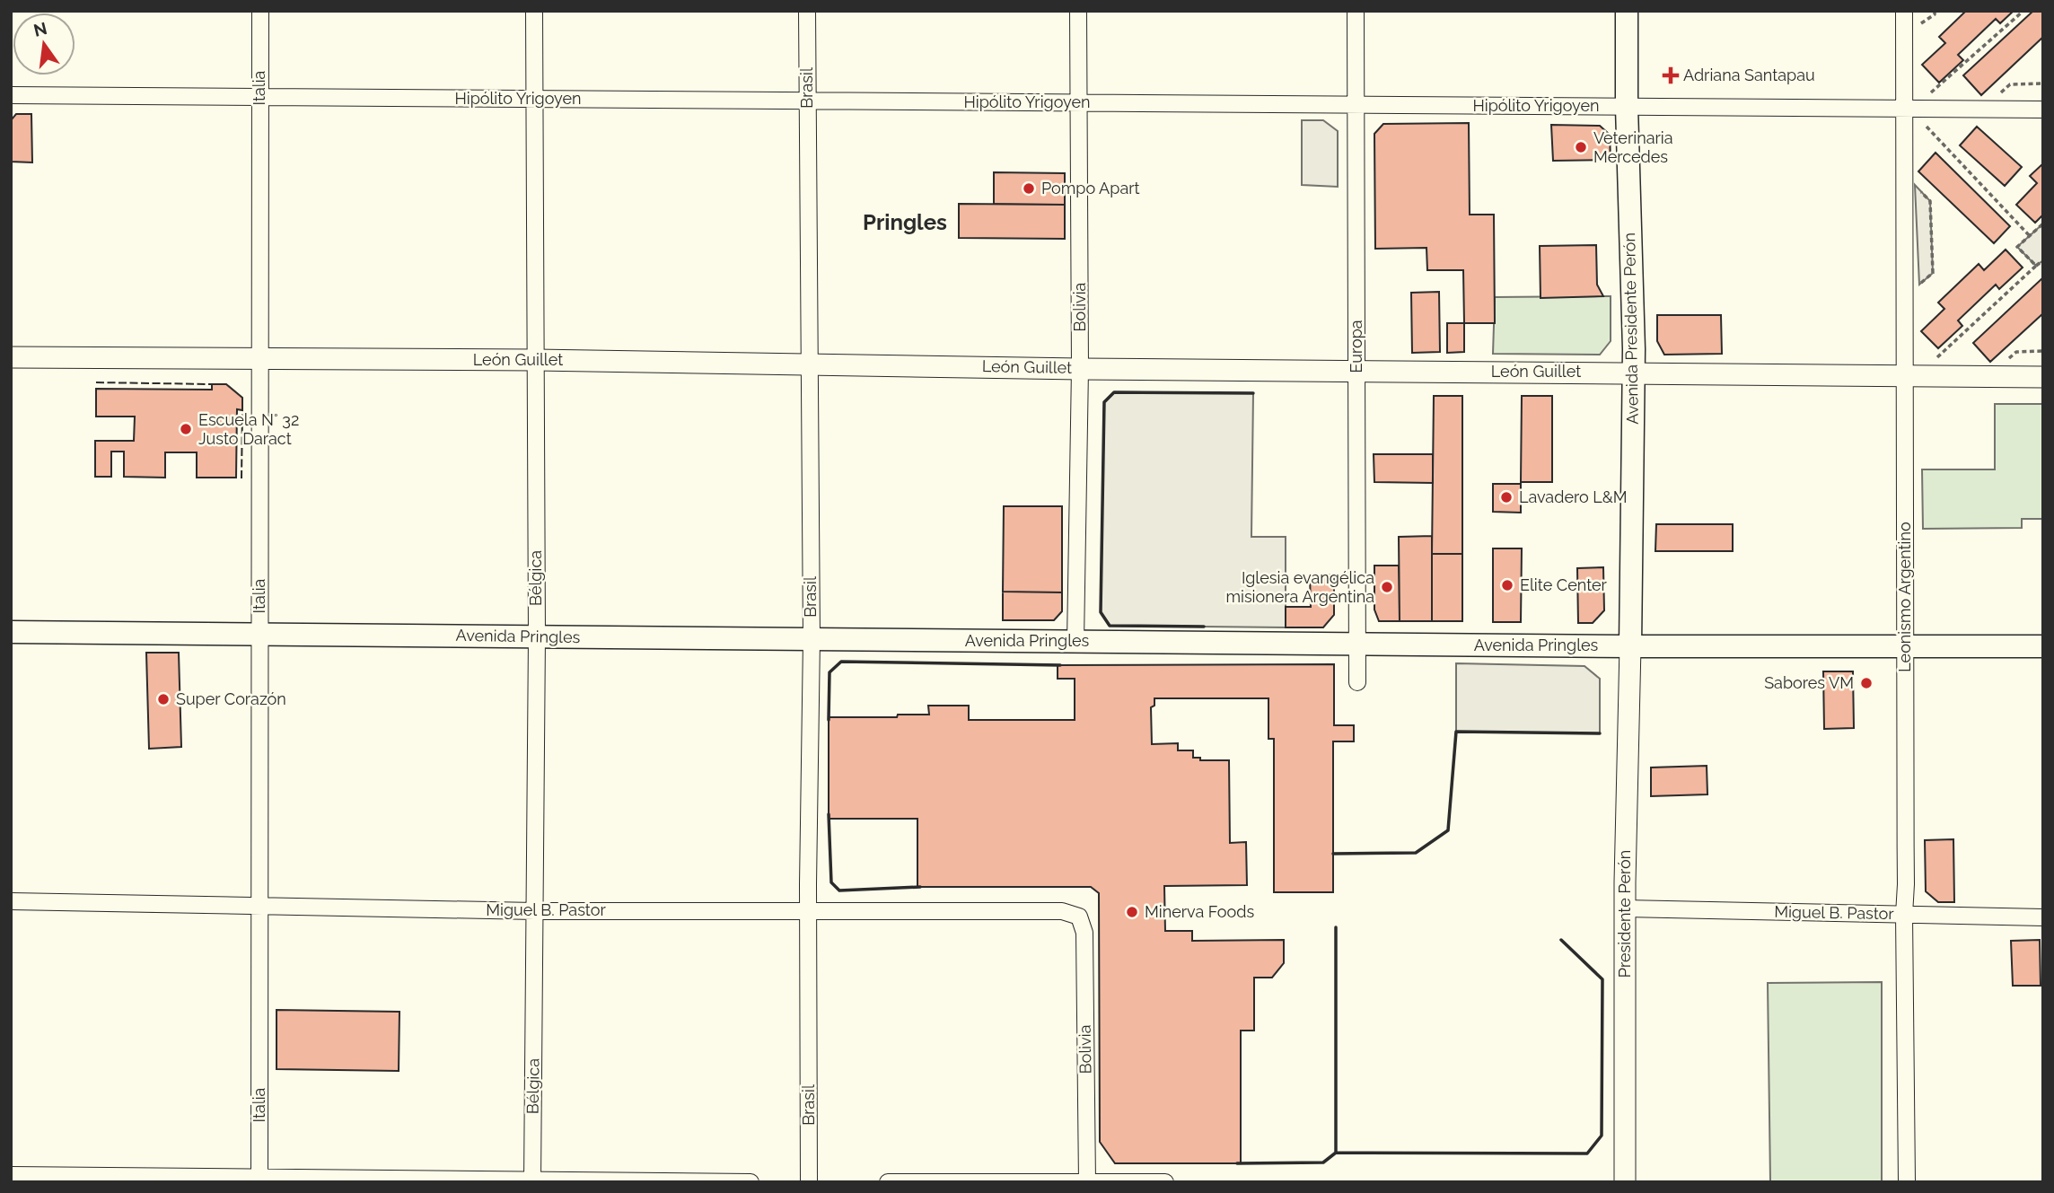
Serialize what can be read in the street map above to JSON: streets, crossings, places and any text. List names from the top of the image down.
{
  "streets": {
    "main road": ["Avenida Presidente Perón", "Avenida Pringles"],
    "street": [
      "Italia",
      "Brasil",
      "Hipólito Yrigoyen",
      "Bolivia",
      "Europa",
      "León Guillet",
      "Bélgica",
      "Leonismo Argentino",
      "Miguel B. Pastor",
      "Presidente Perón"
    ]
  },
  "crossings": [
    ["Italia", "Hipólito Yrigoyen"],
    ["Italia", "León Guillet"],
    ["Italia", "Avenida Pringles"],
    ["Italia", "Miguel B. Pastor"],
    ["Brasil", "Hipólito Yrigoyen"],
    ["Brasil", "León Guillet"],
    ["Brasil", "Avenida Pringles"],
    ["Brasil", "Miguel B. Pastor"],
    ["Hipólito Yrigoyen", "Bolivia"],
    ["Hipólito Yrigoyen", "Avenida Presidente Perón"],
    ["Hipólito Yrigoyen", "Europa"],
    ["Hipólito Yrigoyen", "Bélgica"],
    ["Hipólito Yrigoyen", "Leonismo Argentino"],
    ["Bolivia", "León Guillet"],
    ["Bolivia", "Avenida Pringles"],
    ["Bolivia", "Miguel B. Pastor"],
    ["Avenida Presidente Perón", "León Guillet"],
    ["Avenida Presidente Perón", "Avenida Pringles"],
    ["Avenida Presidente Perón", "Presidente Perón"],
    ["Europa", "León Guillet"],
    ["Europa", "Avenida Pringles"],
    ["León Guillet", "Bélgica"],
    ["León Guillet", "Leonismo Argentino"],
    ["Bélgica", "Avenida Pringles"],
    ["Bélgica", "Miguel B. Pastor"],
    ["Leonismo Argentino", "Avenida Pringles"],
    ["Leonismo Argentino", "Miguel B. Pastor"],
    ["Avenida Pringles", "Presidente Perón"],
    ["Miguel B. Pastor", "Presidente Perón"]
  ],
  "districts": ["Pringles"],
  "places": {
    "health": ["Adriana Santapau"],
    "other": [
      "Veterinaria Mercedes",
      "Pompo Apart",
      "Escuela N° 32 Justo Daract",
      "Lavadero L&M",
      "Elite Center",
      "Iglesia evangélica misionera Argentina",
      "Sabores VM",
      "Super Corazón",
      "Minerva Foods"
    ]
  },
  "north": "top"
}
